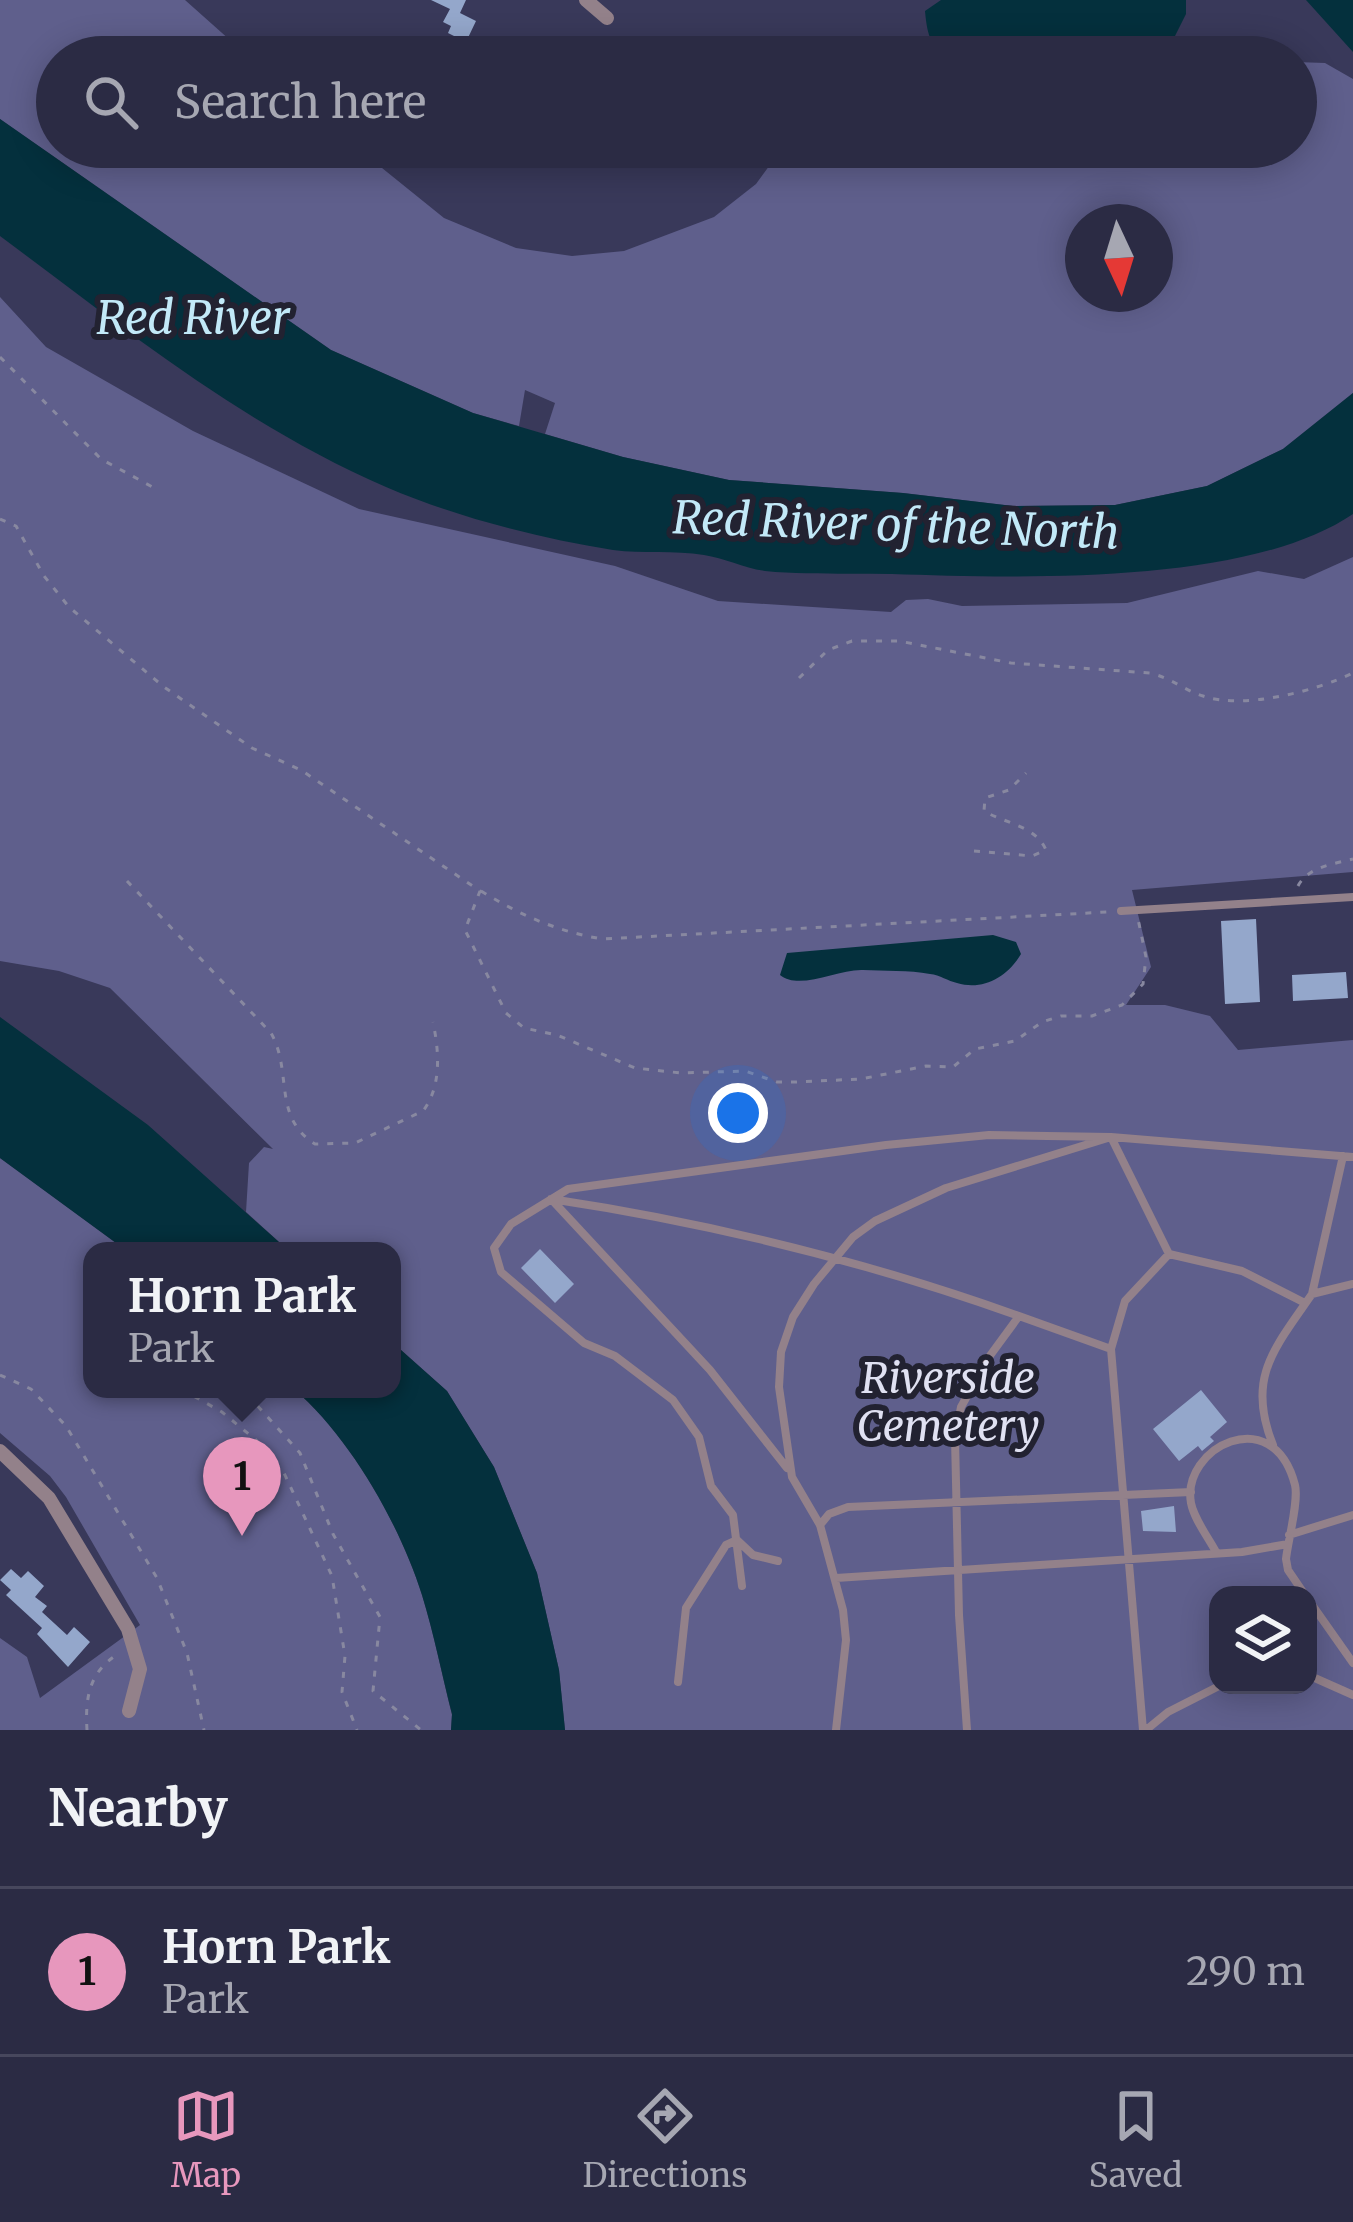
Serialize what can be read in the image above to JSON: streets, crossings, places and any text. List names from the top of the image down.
{
  "water": ["Red River", "Red River of the North"],
  "parks": ["Riverside Cemetery"],
  "north": "bottom",
  "page": {
    "search": "Search here",
    "popup": ["Horn Park", "Park"],
    "pins": "1",
    "heading": "Nearby",
    "list": [
      {
        "mark": "1",
        "name": "Horn Park",
        "note": "Park",
        "value": "290 m"
      }
    ],
    "nav": ["Map", "Directions", "Saved"]
  }
}
